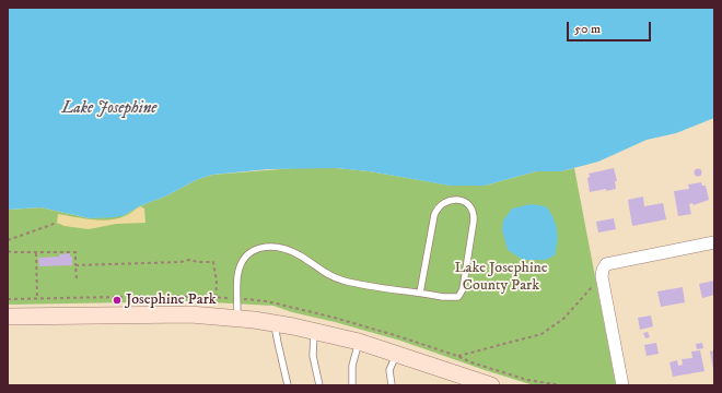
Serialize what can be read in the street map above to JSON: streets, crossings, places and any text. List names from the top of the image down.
{
  "water": ["Lake Josephine"],
  "parks": ["Lake Josephine County Park"],
  "places": ["Josephine Park"],
  "scale_bar": "50 m"
}
